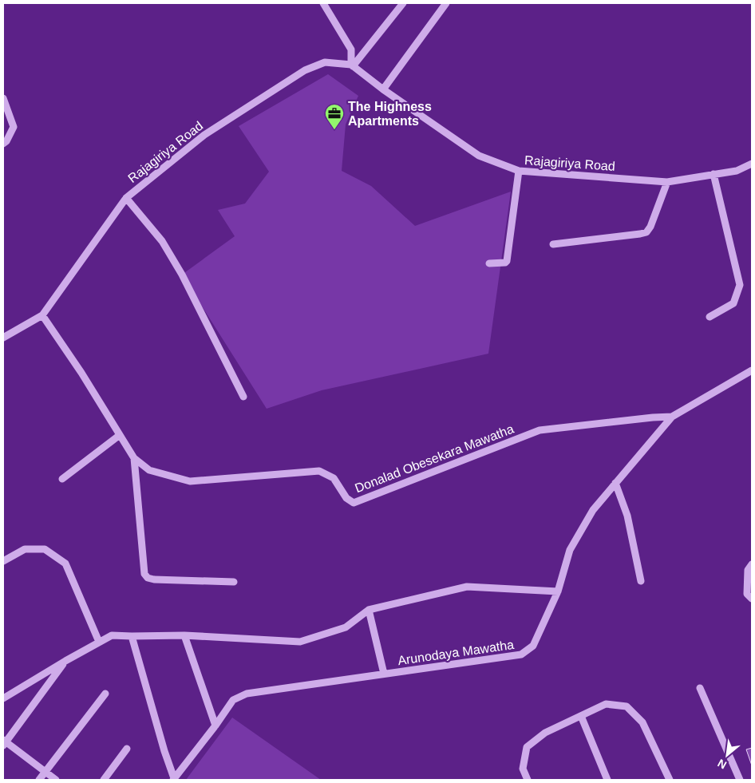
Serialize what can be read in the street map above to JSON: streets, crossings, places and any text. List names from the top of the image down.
{
  "streets": {
    "street": ["Rajagiriya Road", "Donalad Obesekara Mawatha", "Arunodaya Mawatha"]
  },
  "crossings": [
    ["Rajagiriya Road", "Donalad Obesekara Mawatha"],
    ["Donalad Obesekara Mawatha", "Arunodaya Mawatha"]
  ],
  "places": {
    "office": ["The Highness Apartments"]
  },
  "north": "bottom left"
}
